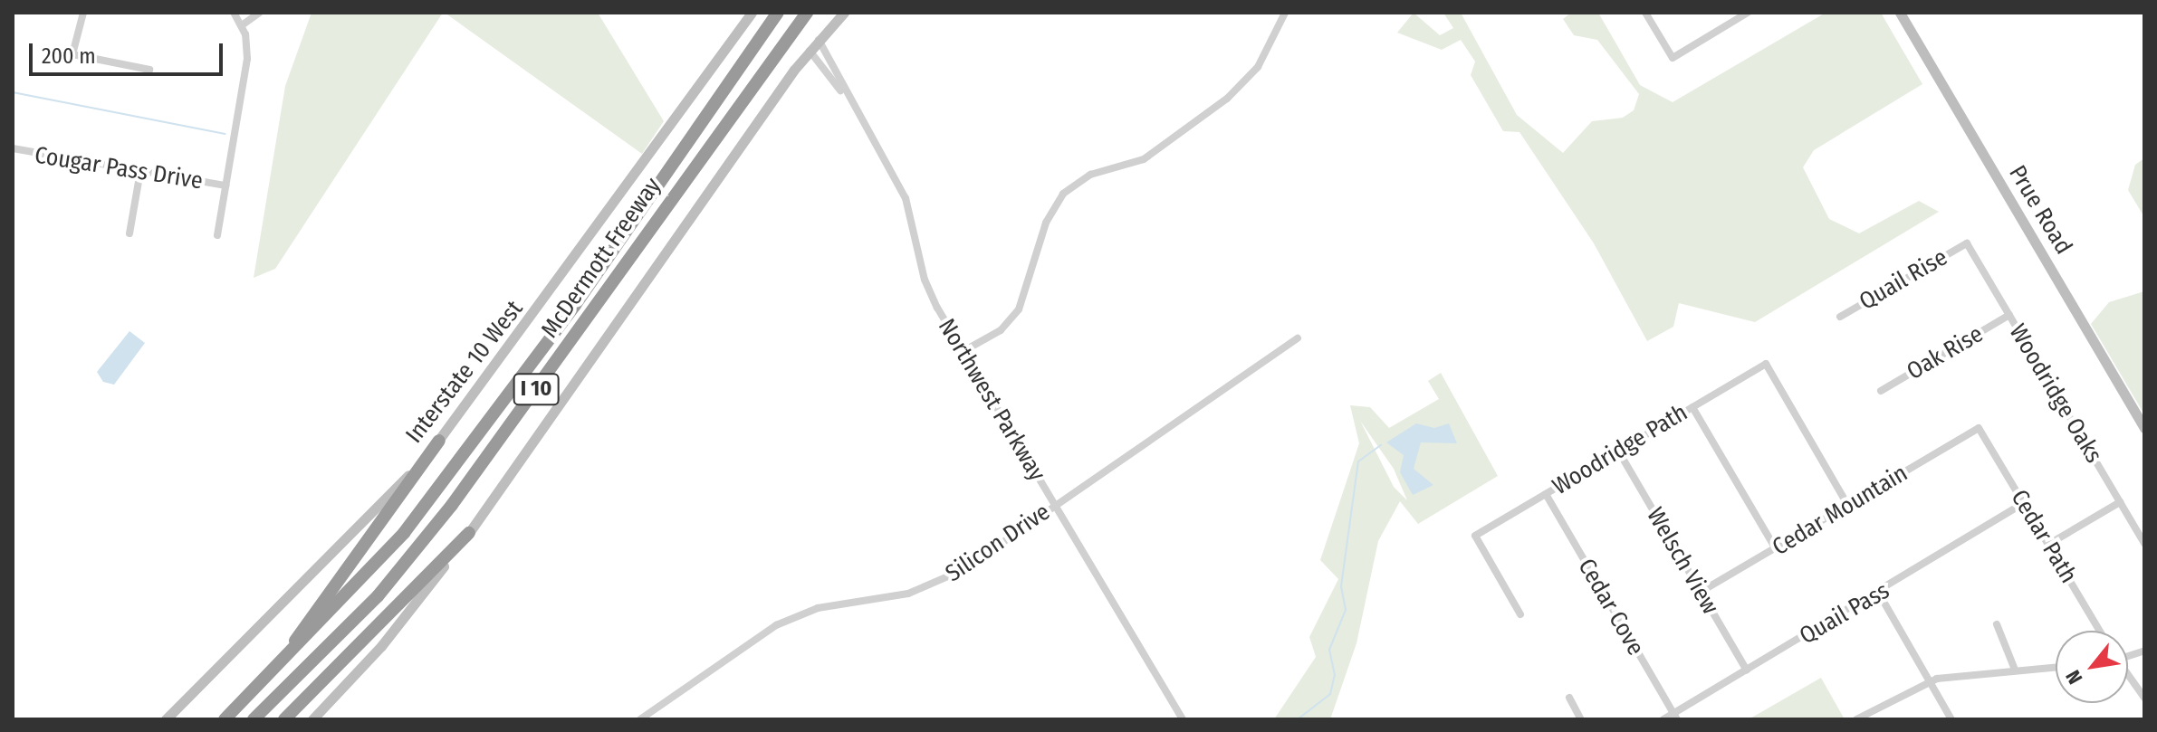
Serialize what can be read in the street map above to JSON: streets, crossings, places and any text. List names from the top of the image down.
{
  "streets": {
    "highway": ["McDermott Freeway", "I 10"],
    "main road": ["Prue Road", "Interstate 10 West"],
    "street": [
      "Cougar Pass Drive",
      "Quail Rise",
      "Oak Rise",
      "Woodridge Oaks",
      "Northwest Parkway",
      "Woodridge Path",
      "Cedar Mountain",
      "Cedar Path",
      "Silicon Drive",
      "Welsch View",
      "Cedar Cove",
      "Quail Pass"
    ]
  },
  "crossings": [
    ["Quail Rise", "Woodridge Oaks"],
    ["Oak Rise", "Woodridge Oaks"],
    ["Northwest Parkway", "Silicon Drive"],
    ["Woodridge Path", "Cedar Mountain"],
    ["Woodridge Path", "Welsch View"],
    ["Woodridge Path", "Cedar Cove"],
    ["Cedar Mountain", "Cedar Path"],
    ["Cedar Mountain", "Welsch View"],
    ["Cedar Path", "Quail Pass"],
    ["Welsch View", "Quail Pass"],
    ["Cedar Cove", "Quail Pass"]
  ],
  "scale_bar": "200 m",
  "north": "bottom left"
}
